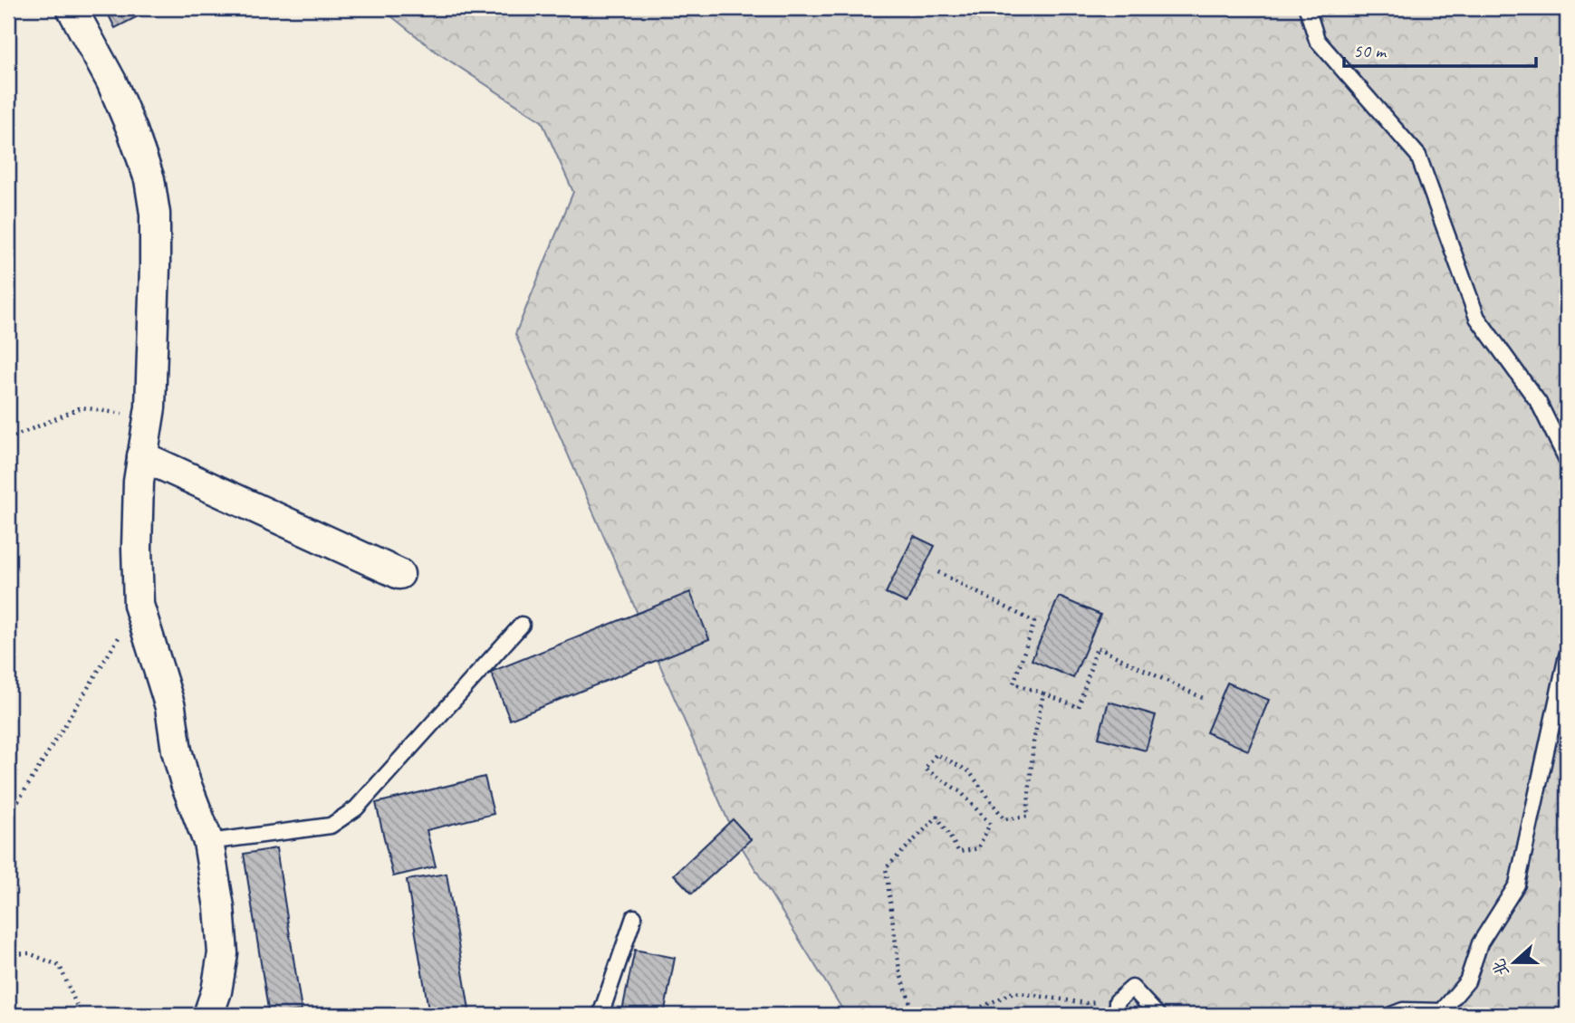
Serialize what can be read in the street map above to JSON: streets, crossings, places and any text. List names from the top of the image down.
{
  "scale_bar": "50 m",
  "north": "left"
}
